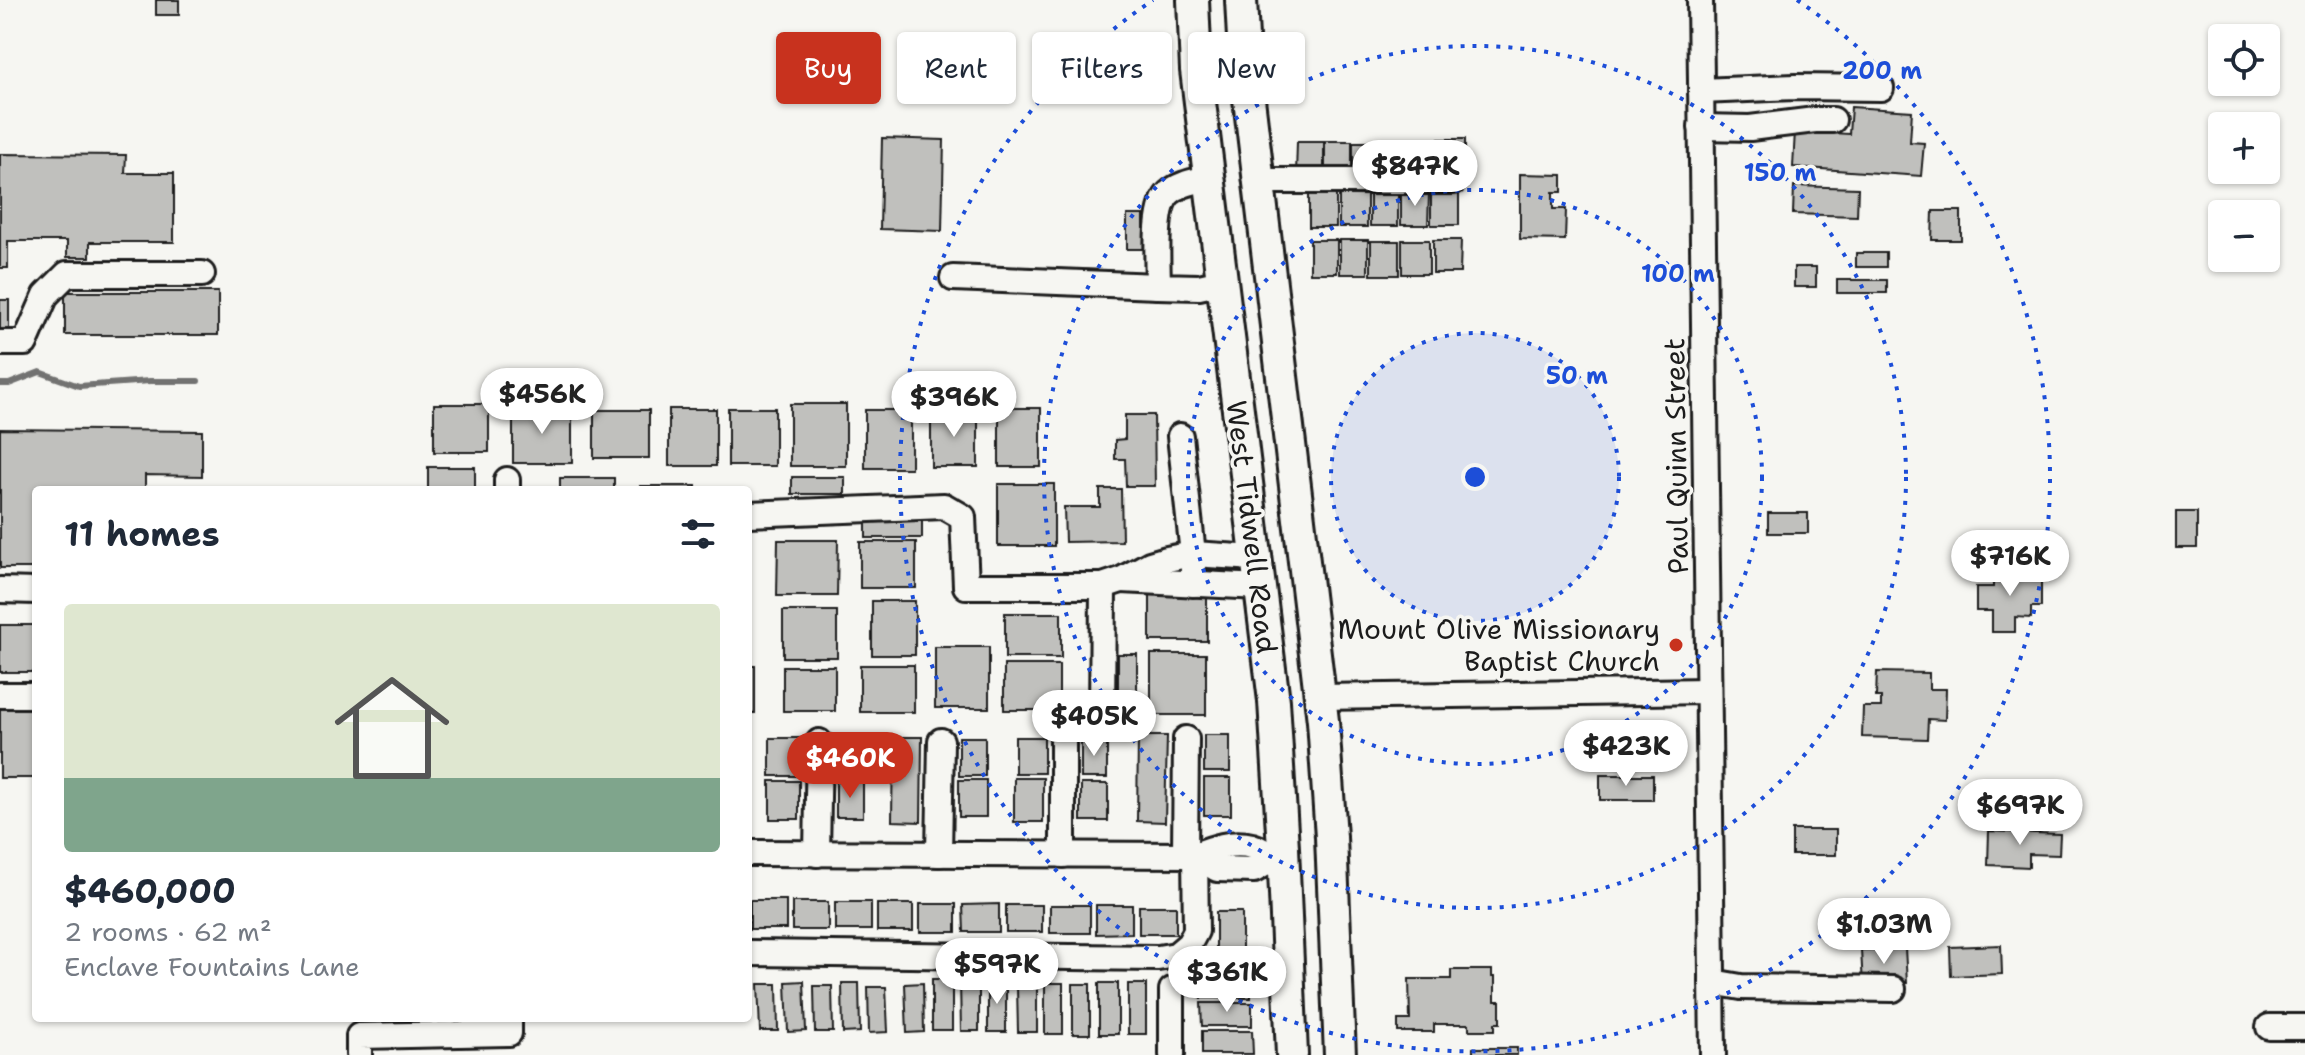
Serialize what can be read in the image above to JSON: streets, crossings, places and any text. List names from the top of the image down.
{
  "streets": {
    "main road": ["West Tidwell Road"],
    "street": ["Paul Quinn Street"]
  },
  "places": ["Mount Olive Missionary Baptist Church"],
  "page": {
    "map_buttons": ["+", "−"],
    "chip": [
      "Buy",
      "Rent",
      "Filters",
      "New"
    ],
    "price": [
      "$847K",
      "$456K",
      "$396K",
      "$716K",
      "$405K",
      "$423K",
      "$460K",
      "$697K",
      "$1.03M",
      "$597K",
      "$361K"
    ],
    "heading": "11 homes",
    "list": [
      {
        "name": "$460,000",
        "note": "2 rooms · 62 m² · Enclave Fountains Lane"
      }
    ]
  },
  "rings": [
    "200 m",
    "150 m",
    "100 m",
    "50 m"
  ]
}
